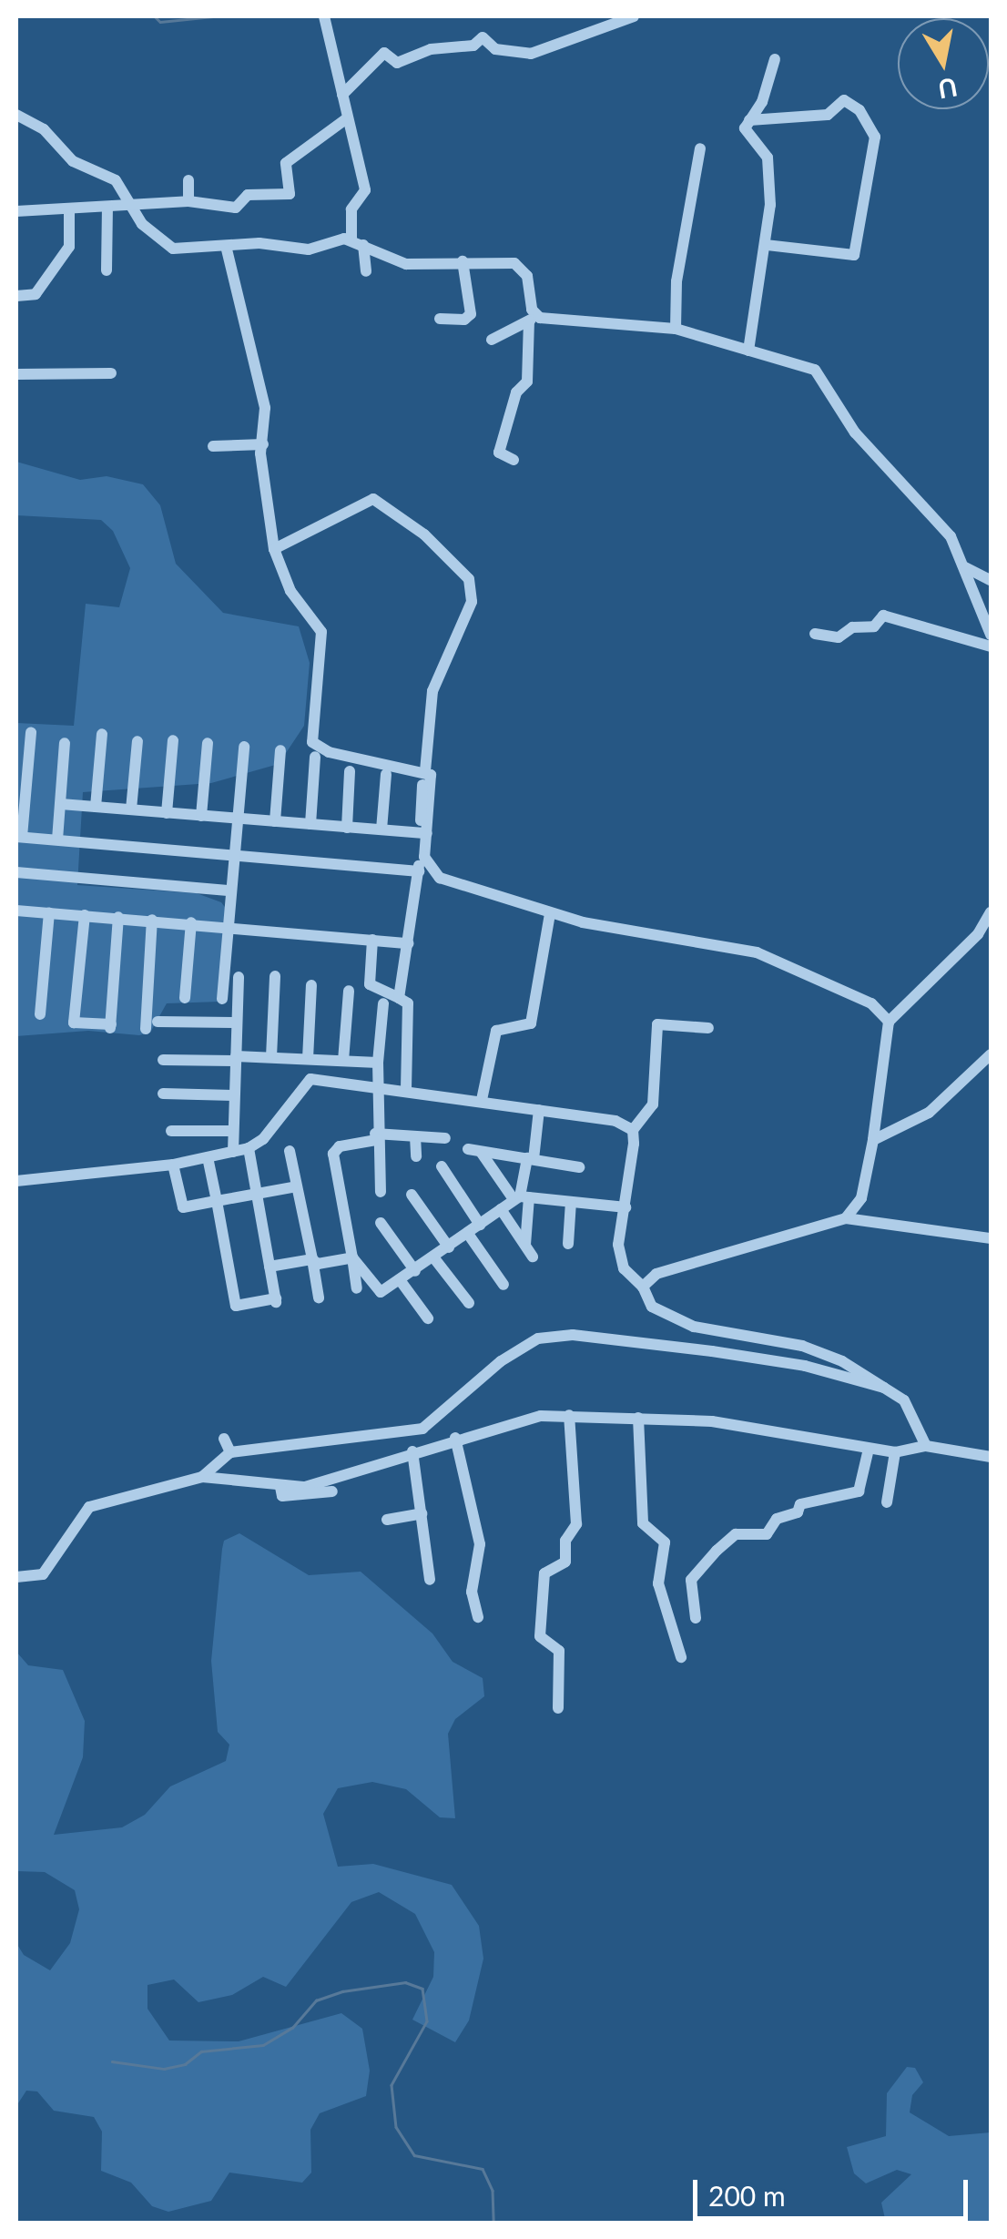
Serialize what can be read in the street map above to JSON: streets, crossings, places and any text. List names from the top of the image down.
{
  "scale_bar": "200 m",
  "north": "bottom"
}
